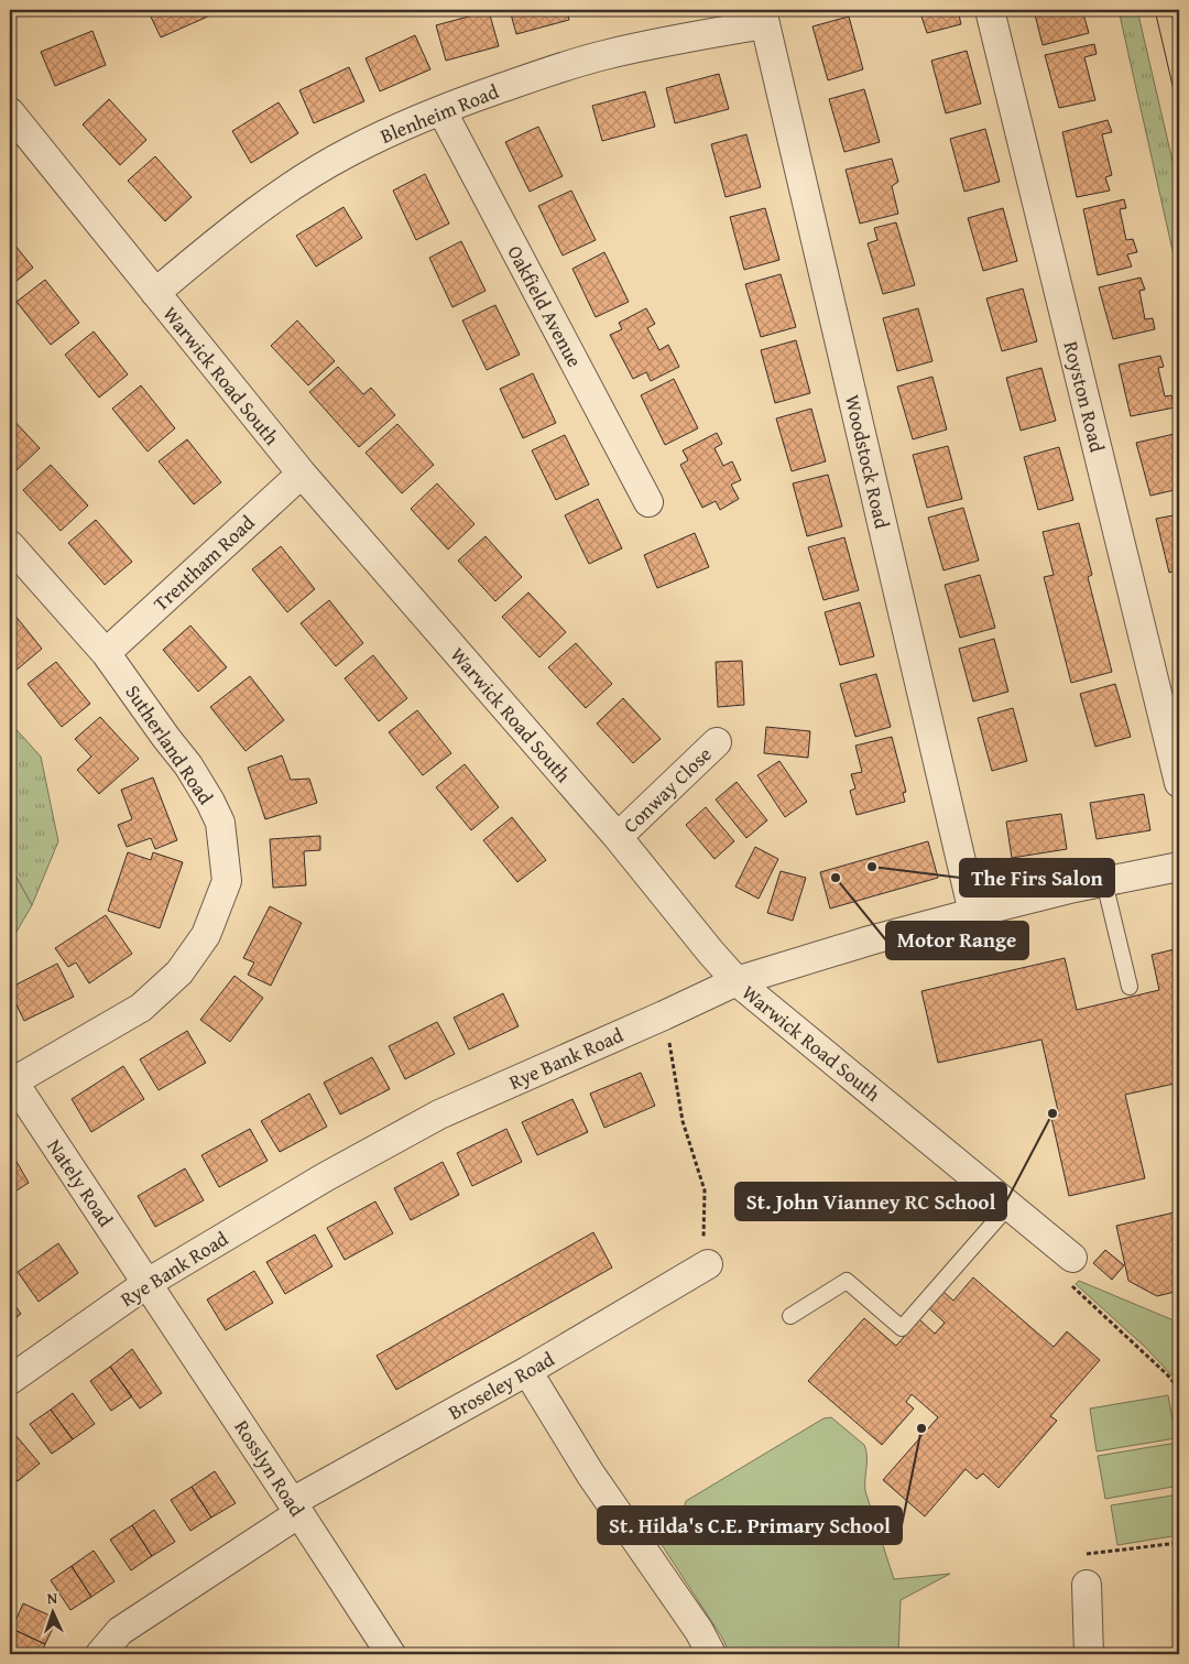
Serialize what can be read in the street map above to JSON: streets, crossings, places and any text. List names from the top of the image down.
{
  "streets": {
    "street": [
      "Blenheim Road",
      "Oakfield Avenue",
      "Warwick Road South",
      "Royston Road",
      "Woodstock Road",
      "Trentham Road",
      "Sutherland Road",
      "Conway Close",
      "Rye Bank Road",
      "Nately Road",
      "Broseley Road",
      "Rosslyn Road"
    ]
  },
  "crossings": [
    ["Blenheim Road", "Oakfield Avenue"],
    ["Blenheim Road", "Warwick Road South"],
    ["Blenheim Road", "Woodstock Road"],
    ["Warwick Road South", "Trentham Road"],
    ["Warwick Road South", "Conway Close"],
    ["Warwick Road South", "Rye Bank Road"],
    ["Woodstock Road", "Rye Bank Road"],
    ["Trentham Road", "Sutherland Road"],
    ["Sutherland Road", "Nately Road"],
    ["Rye Bank Road", "Nately Road"],
    ["Rye Bank Road", "Rosslyn Road"],
    ["Nately Road", "Rosslyn Road"],
    ["Broseley Road", "Rosslyn Road"]
  ],
  "places": [
    "The Firs Salon",
    "Motor Range",
    "St. John Vianney RC School",
    "St. Hilda's C.E. Primary School"
  ],
  "north": "top"
}
